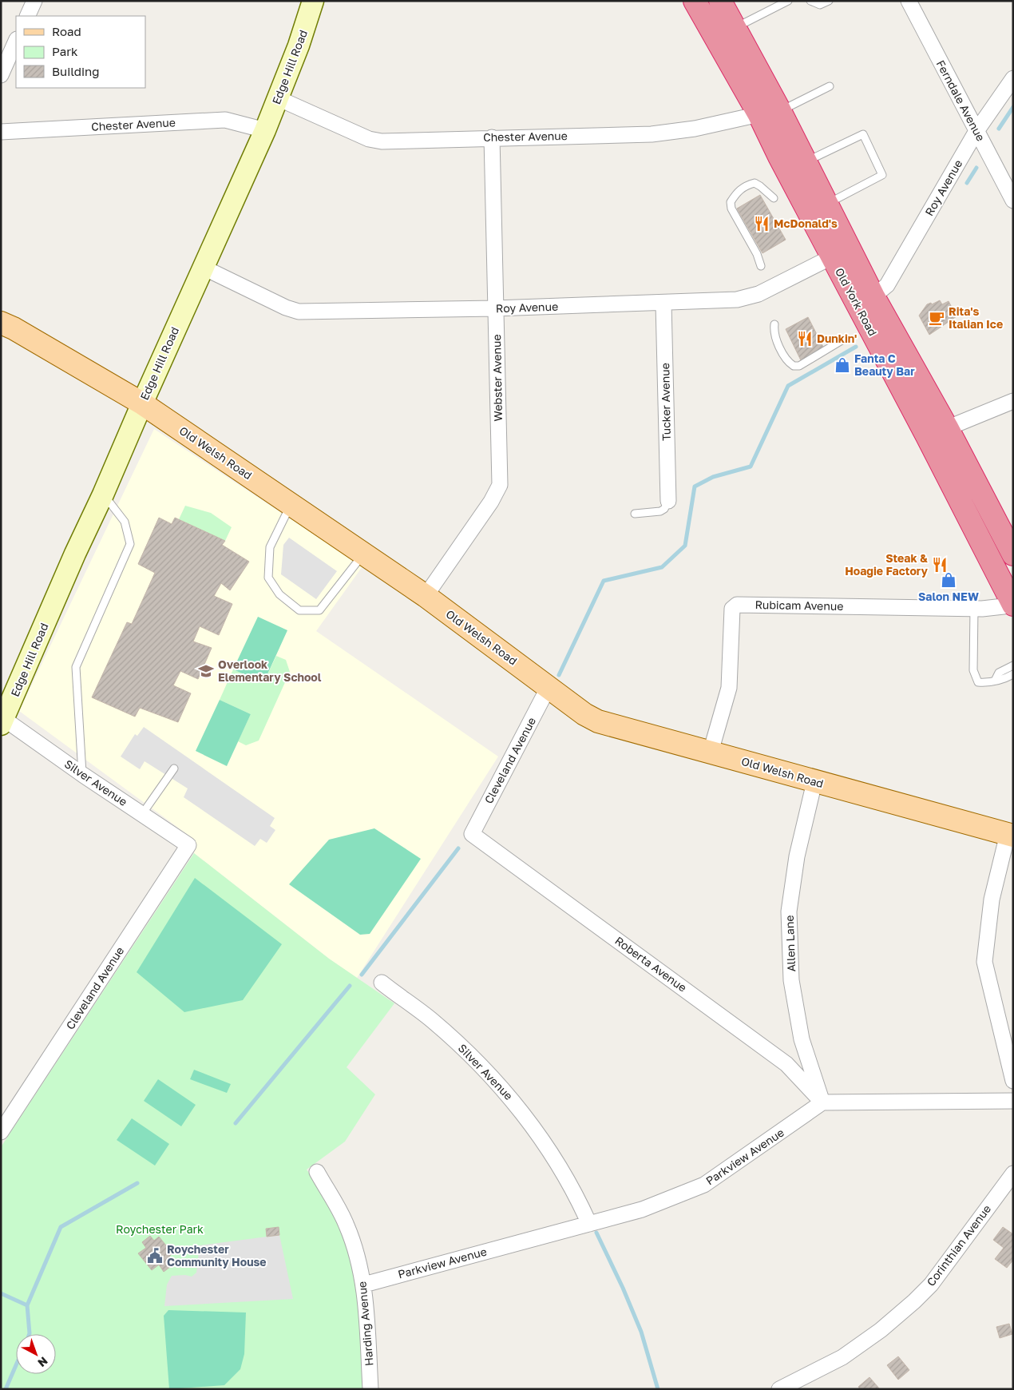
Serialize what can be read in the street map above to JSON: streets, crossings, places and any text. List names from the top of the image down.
{
  "streets": {
    "highway": ["Old York Road"],
    "main road": ["Old Welsh Road"],
    "street": [
      "Edge Hill Road",
      "Ferndale Avenue",
      "Chester Avenue",
      "Roy Avenue",
      "Webster Avenue",
      "Tucker Avenue",
      "Rubicam Avenue",
      "Cleveland Avenue",
      "Silver Avenue",
      "Allen Lane",
      "Roberta Avenue",
      "Parkview Avenue",
      "Corinthian Avenue",
      "Harding Avenue"
    ]
  },
  "crossings": [
    ["Edge Hill Road", "Chester Avenue"],
    ["Edge Hill Road", "Roy Avenue"],
    ["Edge Hill Road", "Old Welsh Road"],
    ["Edge Hill Road", "Silver Avenue"],
    ["Ferndale Avenue", "Roy Avenue"],
    ["Chester Avenue", "Old York Road"],
    ["Chester Avenue", "Webster Avenue"],
    ["Roy Avenue", "Old York Road"],
    ["Roy Avenue", "Webster Avenue"],
    ["Roy Avenue", "Tucker Avenue"],
    ["Old York Road", "Rubicam Avenue"],
    ["Webster Avenue", "Old Welsh Road"],
    ["Old Welsh Road", "Rubicam Avenue"],
    ["Old Welsh Road", "Cleveland Avenue"],
    ["Old Welsh Road", "Allen Lane"],
    ["Cleveland Avenue", "Silver Avenue"],
    ["Cleveland Avenue", "Roberta Avenue"],
    ["Silver Avenue", "Parkview Avenue"],
    ["Allen Lane", "Roberta Avenue"],
    ["Allen Lane", "Parkview Avenue"],
    ["Roberta Avenue", "Parkview Avenue"],
    ["Parkview Avenue", "Harding Avenue"]
  ],
  "parks": ["Roychester Park"],
  "places": {
    "restaurant": ["McDonald's", "Dunkin'", "Steak & Hoagie Factory"],
    "cafe": ["Rita's Italian Ice"],
    "shop": ["Fanta C Beauty Bar", "Salon NEW"],
    "school or university": ["Overlook Elementary School"],
    "public building": ["Roychester Community House"]
  },
  "legend": ["Road", "Park", "Building"],
  "north": "bottom right"
}
